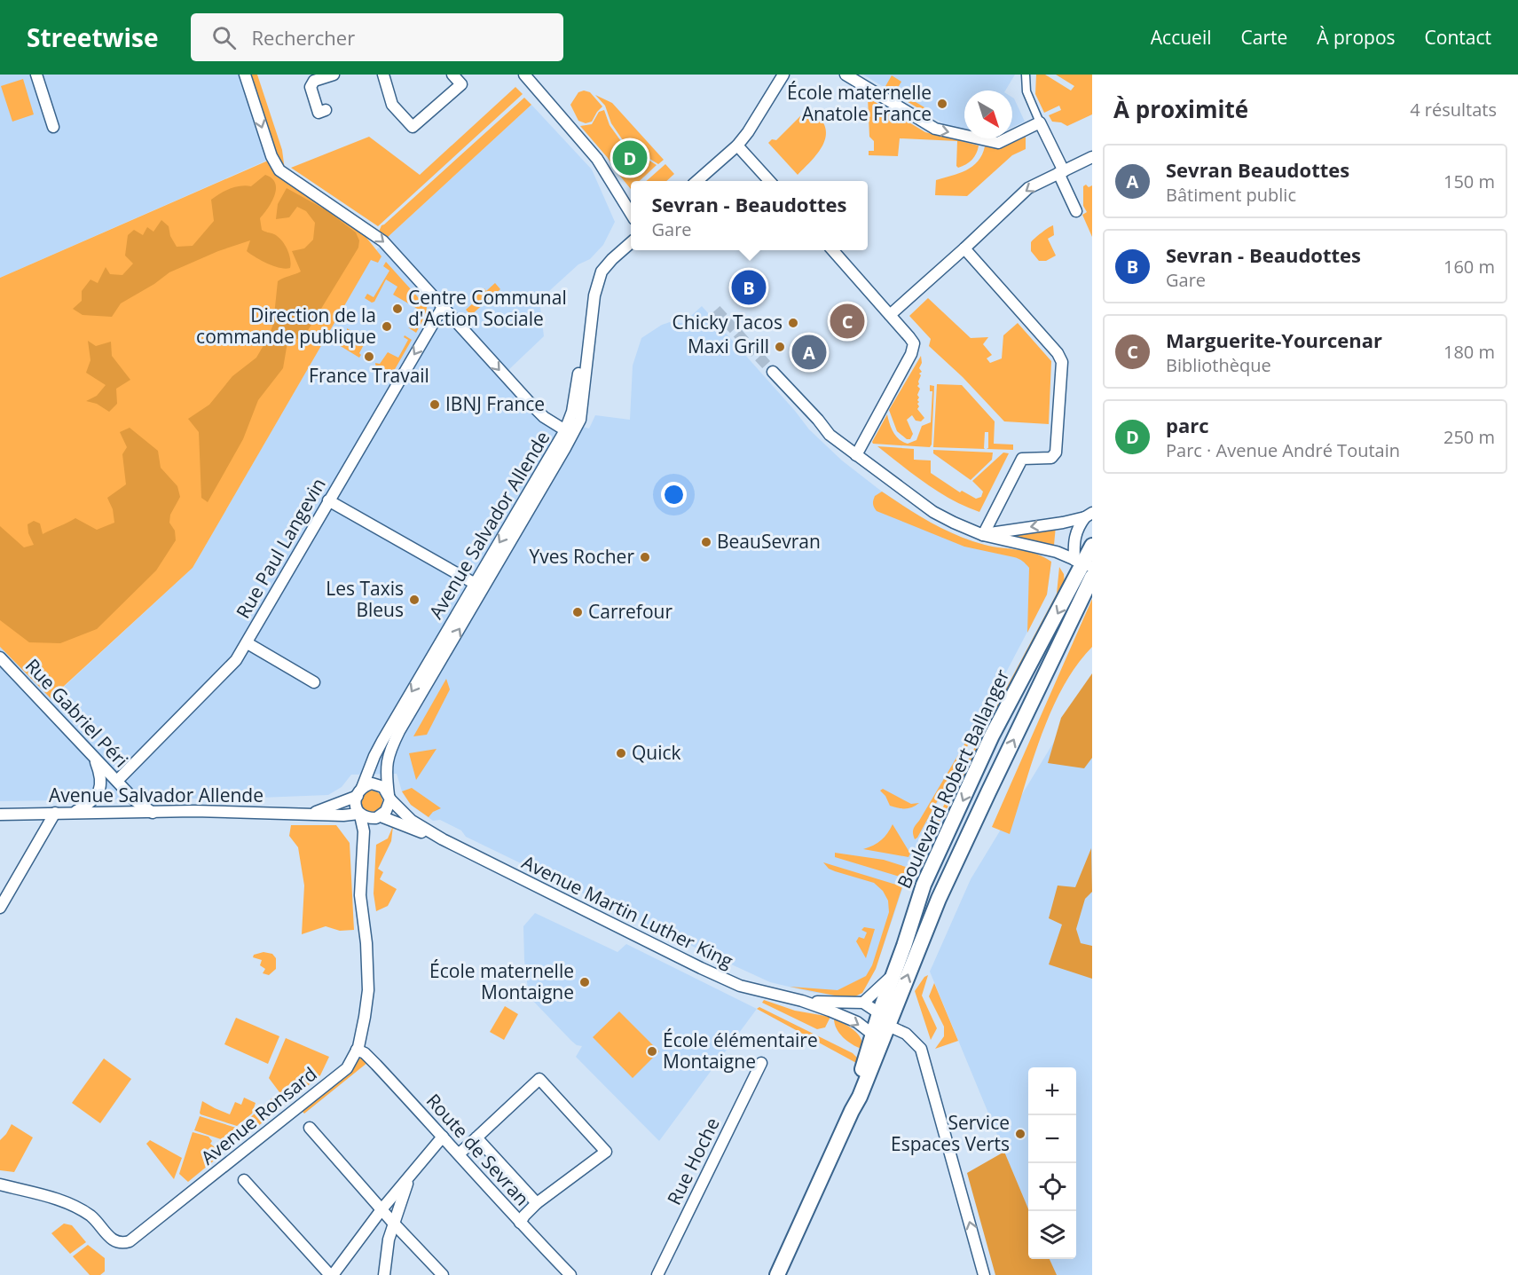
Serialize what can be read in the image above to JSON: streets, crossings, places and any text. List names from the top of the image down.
{
  "streets": {
    "main road": ["Boulevard Robert Ballanger"],
    "street": [
      "Avenue Salvador Allende",
      "Rue Paul Langevin",
      "Rue Gabriel Péri",
      "Avenue Martin Luther King",
      "Avenue Ronsard",
      "Route de Sevran",
      "Rue Hoche"
    ]
  },
  "crossings": [
    ["Avenue Salvador Allende", "Rue Gabriel Péri"],
    ["Avenue Salvador Allende", "Avenue Martin Luther King"],
    ["Avenue Salvador Allende", "Avenue Ronsard"],
    ["Rue Paul Langevin", "Rue Gabriel Péri"],
    ["Boulevard Robert Ballanger", "Avenue Martin Luther King"],
    ["Avenue Martin Luther King", "Avenue Ronsard"],
    ["Avenue Ronsard", "Route de Sevran"]
  ],
  "one_way": ["Rue Paul Langevin"],
  "places": [
    "École maternelle Anatole France",
    "Centre Communal d'Action Sociale",
    "Chicky Tacos",
    "Direction de la commande publique",
    "Maxi Grill",
    "France Travail",
    "IBNJ France",
    "BeauSevran",
    "Yves Rocher",
    "Les Taxis Bleus",
    "Carrefour",
    "Quick",
    "École maternelle Montaigne",
    "École élémentaire Montaigne",
    "Service Espaces Verts"
  ],
  "north": "bottom right",
  "page": {
    "header": "Streetwise",
    "search": "Rechercher",
    "nav": [
      "Accueil",
      "Carte",
      "À propos",
      "Contact"
    ],
    "heading": ["À proximité", "4 résultats"],
    "pins": [
      "D",
      "B",
      "C",
      "A"
    ],
    "list": [
      {
        "mark": "A",
        "name": "Sevran Beaudottes",
        "note": "Bâtiment public",
        "value": "150 m"
      },
      {
        "mark": "B",
        "name": "Sevran - Beaudottes",
        "note": "Gare",
        "value": "160 m"
      },
      {
        "mark": "C",
        "name": "Marguerite-Yourcenar",
        "note": "Bibliothèque",
        "value": "180 m"
      },
      {
        "mark": "D",
        "name": "parc",
        "note": "Parc · Avenue André Toutain",
        "value": "250 m"
      }
    ],
    "popup": ["Sevran - Beaudottes", "Gare"],
    "map_buttons": ["+", "−"]
  }
}
